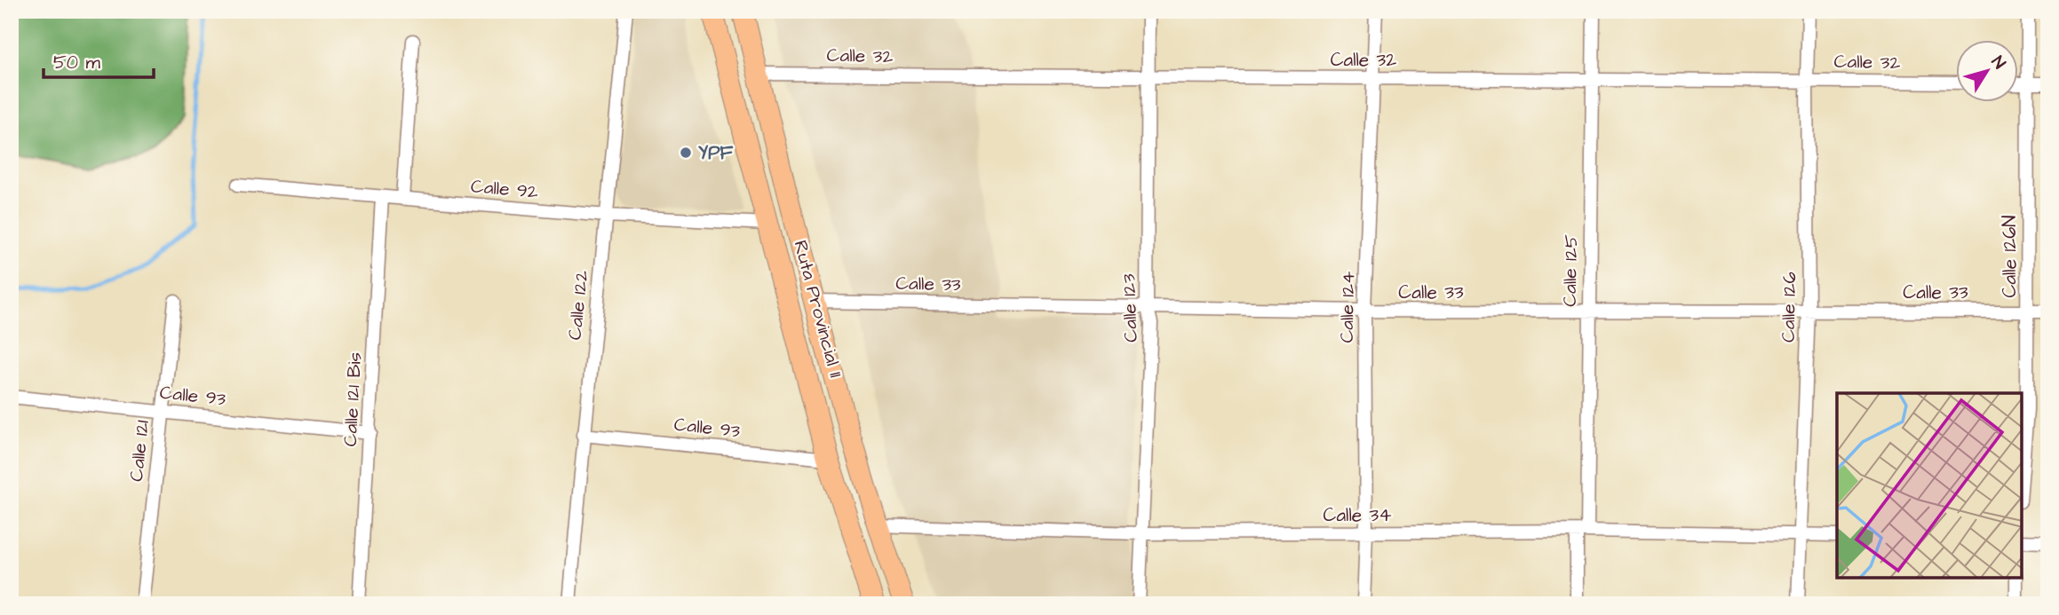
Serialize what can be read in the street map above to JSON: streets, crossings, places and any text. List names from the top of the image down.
{
  "streets": {
    "main road": ["Ruta Provincial 11"],
    "street": [
      "Calle 32",
      "Calle 92",
      "Calle 126N",
      "Calle 125",
      "Calle 33",
      "Calle 122",
      "Calle 124",
      "Calle 126",
      "Calle 123",
      "Calle 93",
      "Calle 121 Bis",
      "Calle 121",
      "Calle 34"
    ]
  },
  "crossings": [
    ["Calle 32", "Calle 125"],
    ["Calle 32", "Calle 124"],
    ["Calle 32", "Calle 126"],
    ["Calle 32", "Calle 123"],
    ["Calle 32", "Ruta Provincial 11"],
    ["Calle 92", "Calle 122"],
    ["Calle 92", "Ruta Provincial 11"],
    ["Calle 92", "Calle 121 Bis"],
    ["Calle 126N", "Calle 33"],
    ["Calle 125", "Calle 33"],
    ["Calle 125", "Calle 34"],
    ["Calle 33", "Calle 124"],
    ["Calle 33", "Calle 126"],
    ["Calle 33", "Calle 123"],
    ["Calle 33", "Ruta Provincial 11"],
    ["Calle 122", "Calle 93"],
    ["Calle 124", "Calle 34"],
    ["Calle 126", "Calle 34"],
    ["Calle 123", "Calle 34"],
    ["Ruta Provincial 11", "Calle 93"],
    ["Ruta Provincial 11", "Calle 34"],
    ["Calle 93", "Calle 121 Bis"],
    ["Calle 93", "Calle 121"]
  ],
  "places": ["YPF"],
  "scale_bar": "50 m",
  "north": "top right"
}
